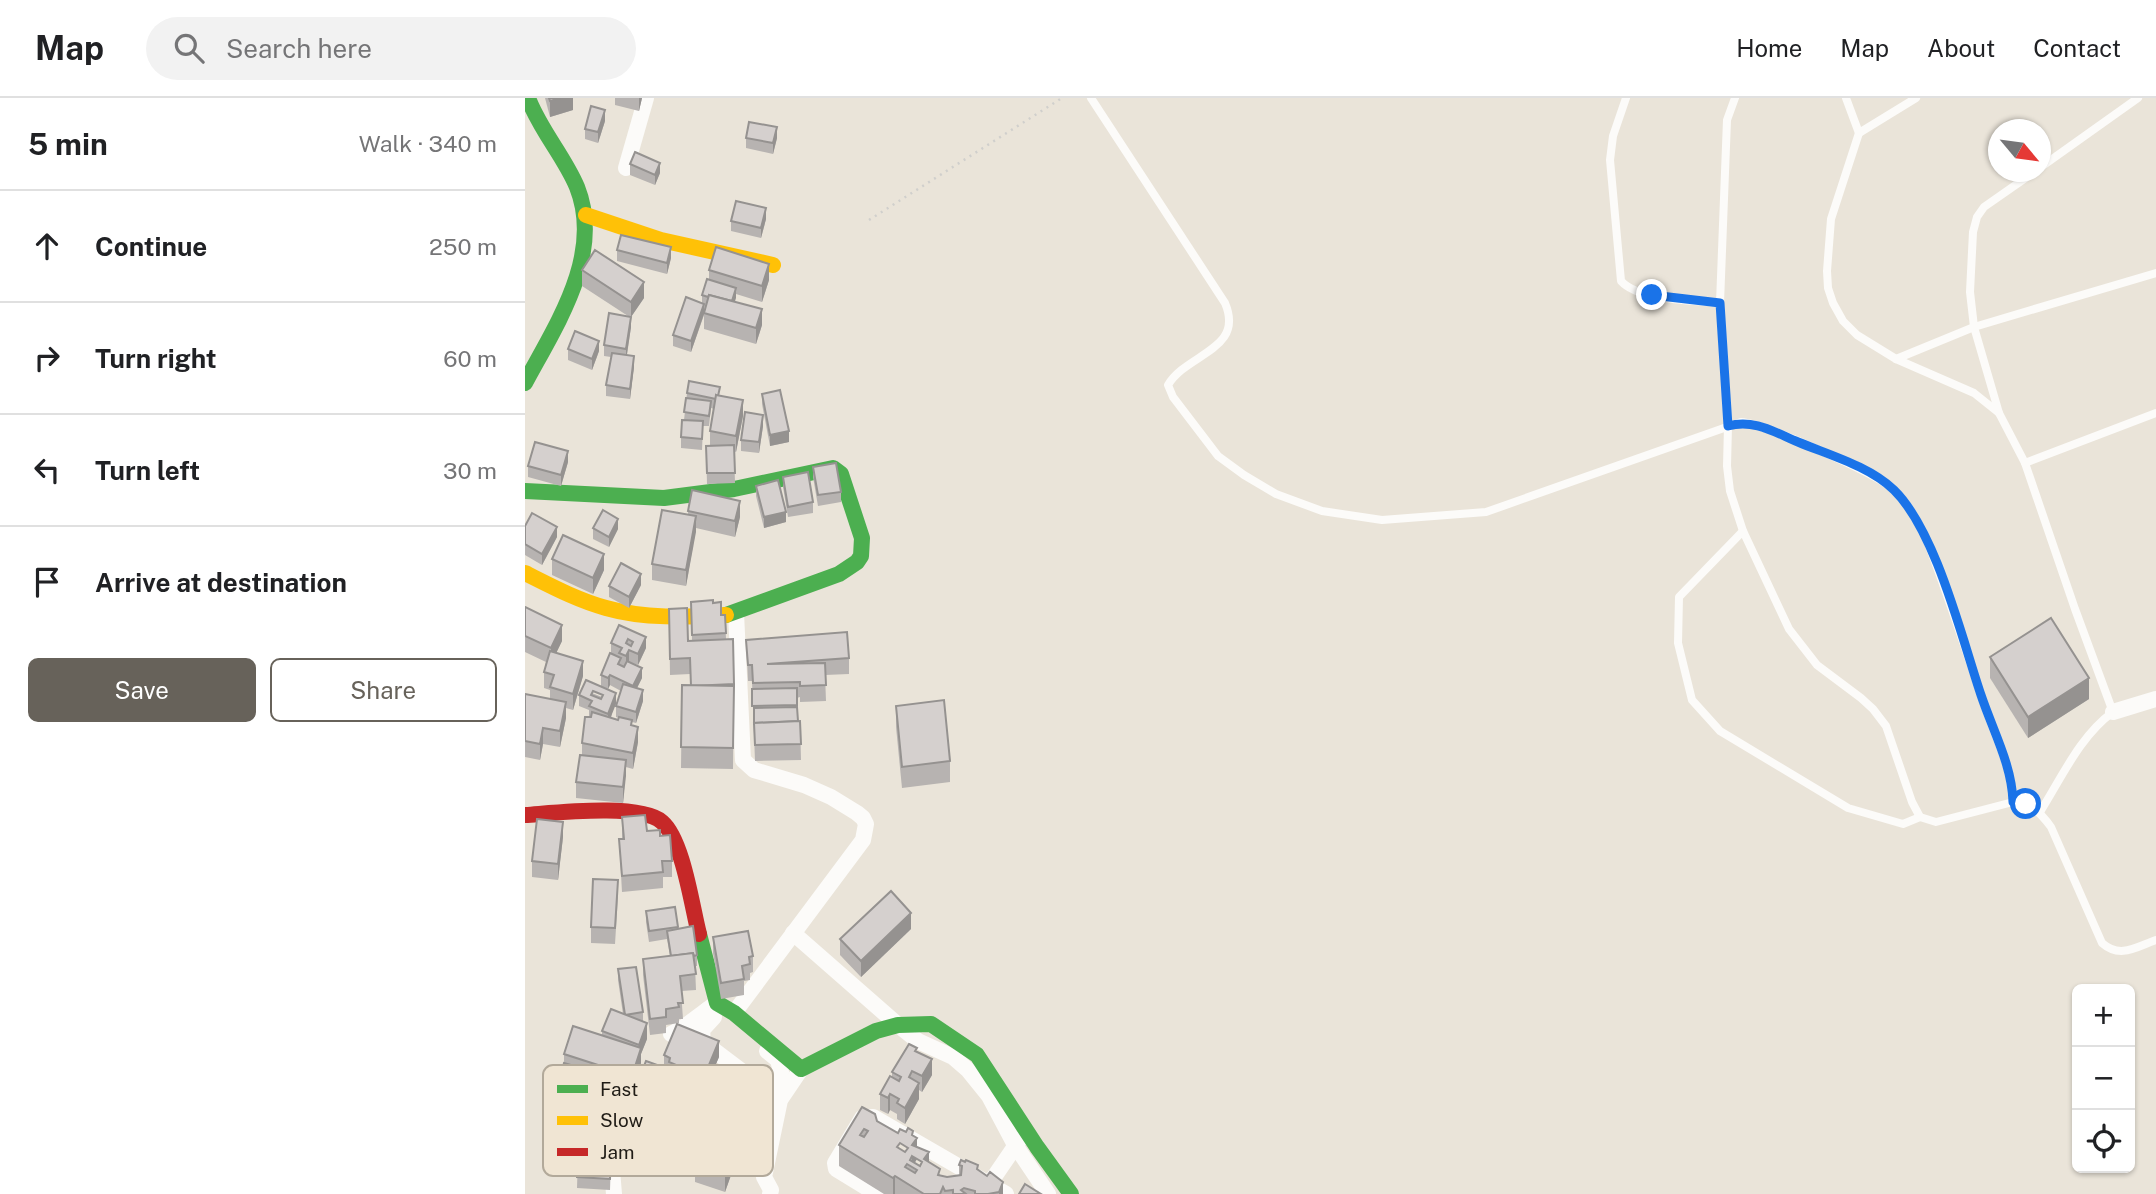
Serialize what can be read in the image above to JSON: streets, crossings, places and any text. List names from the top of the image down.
{
  "legend": ["Fast", "Slow", "Jam"],
  "north": "bottom right",
  "page": {
    "header": "Map",
    "search": "Search here",
    "nav": [
      "Home",
      "Map",
      "About",
      "Contact"
    ],
    "heading": ["5 min", "Walk · 340 m"],
    "list": [
      ["Continue", "250 m"],
      ["Turn right", "60 m"],
      ["Turn left", "30 m"],
      "Arrive at destination"
    ],
    "buttons": ["Save", "Share"],
    "map_buttons": ["+", "−"]
  }
}
